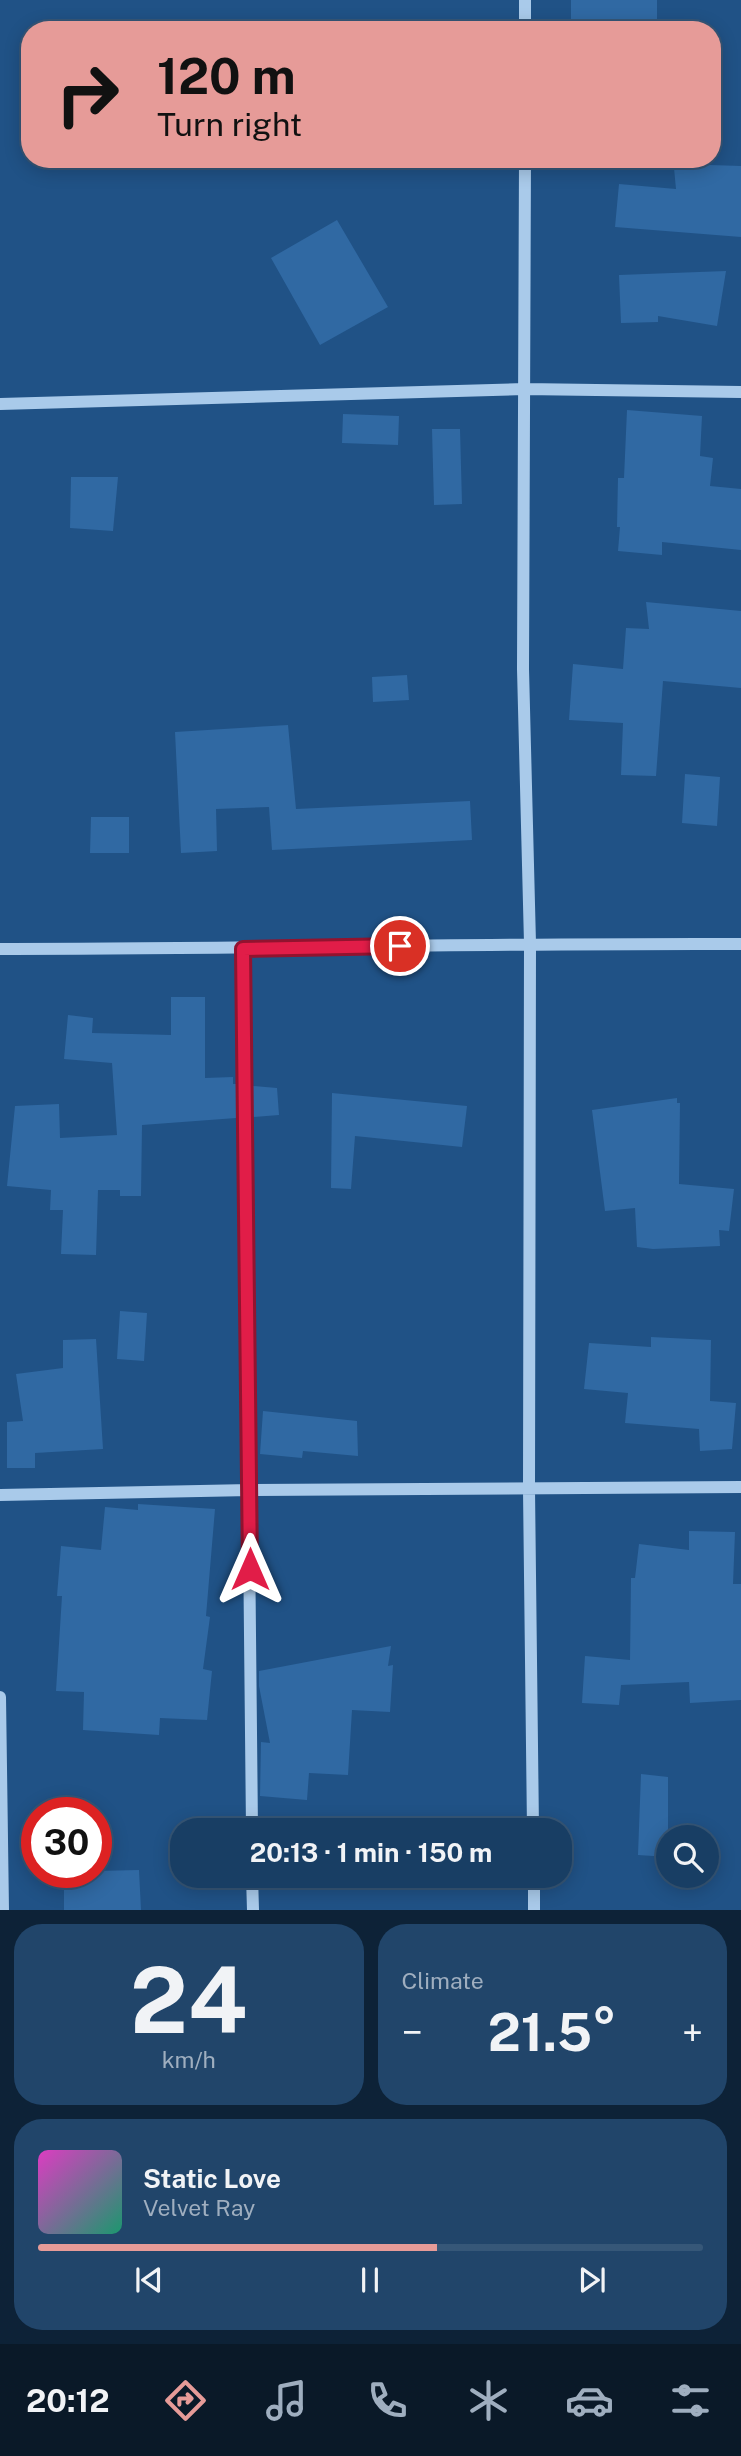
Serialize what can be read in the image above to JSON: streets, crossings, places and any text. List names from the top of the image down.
{
  "page": {
    "turn": ["120 m", "Turn right"],
    "limit": "30",
    "trip": "20:13 · 1 min · 150 m",
    "tile": [
      ["24", "km/h"],
      "Climate"
    ],
    "heat": ["−", "21.5°", "+"],
    "song": ["Static Love", "Velvet Ray"],
    "tabs": "20:12"
  }
}
